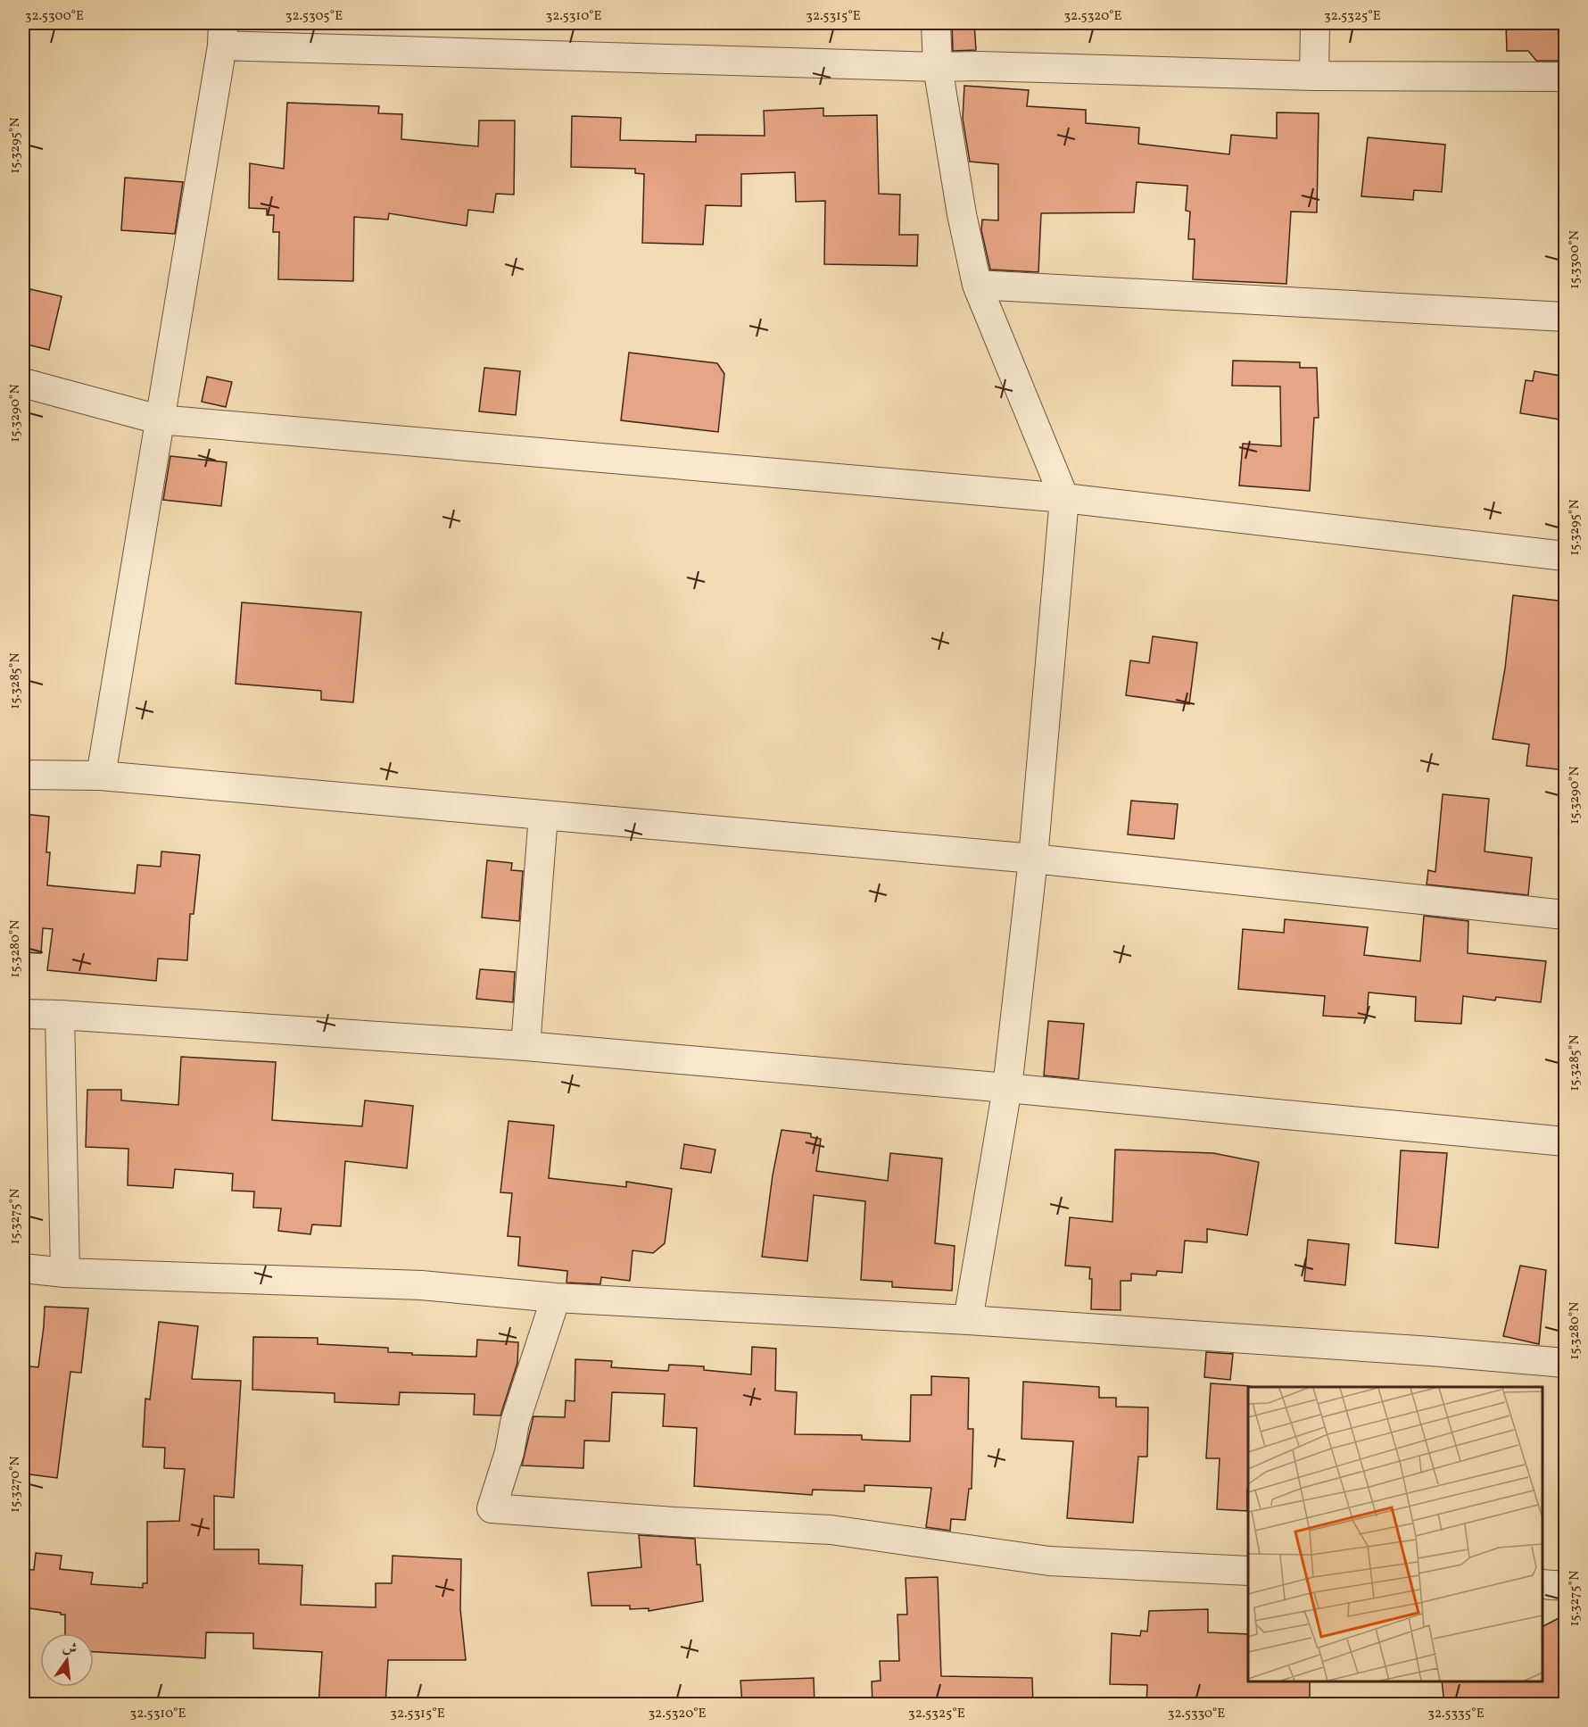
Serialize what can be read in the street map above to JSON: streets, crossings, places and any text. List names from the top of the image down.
{
  "north": "top",
  "coordinates": [
    "32.5300°E",
    "32.5305°E",
    "32.5310°E",
    "32.5315°E",
    "32.5320°E",
    "32.5325°E",
    "15.3295°N",
    "15.3300°N",
    "15.3290°N",
    "15.3285°N",
    "15.3280°N",
    "15.3275°N",
    "15.3270°N",
    "32.5330°E",
    "32.5335°E"
  ]
}
